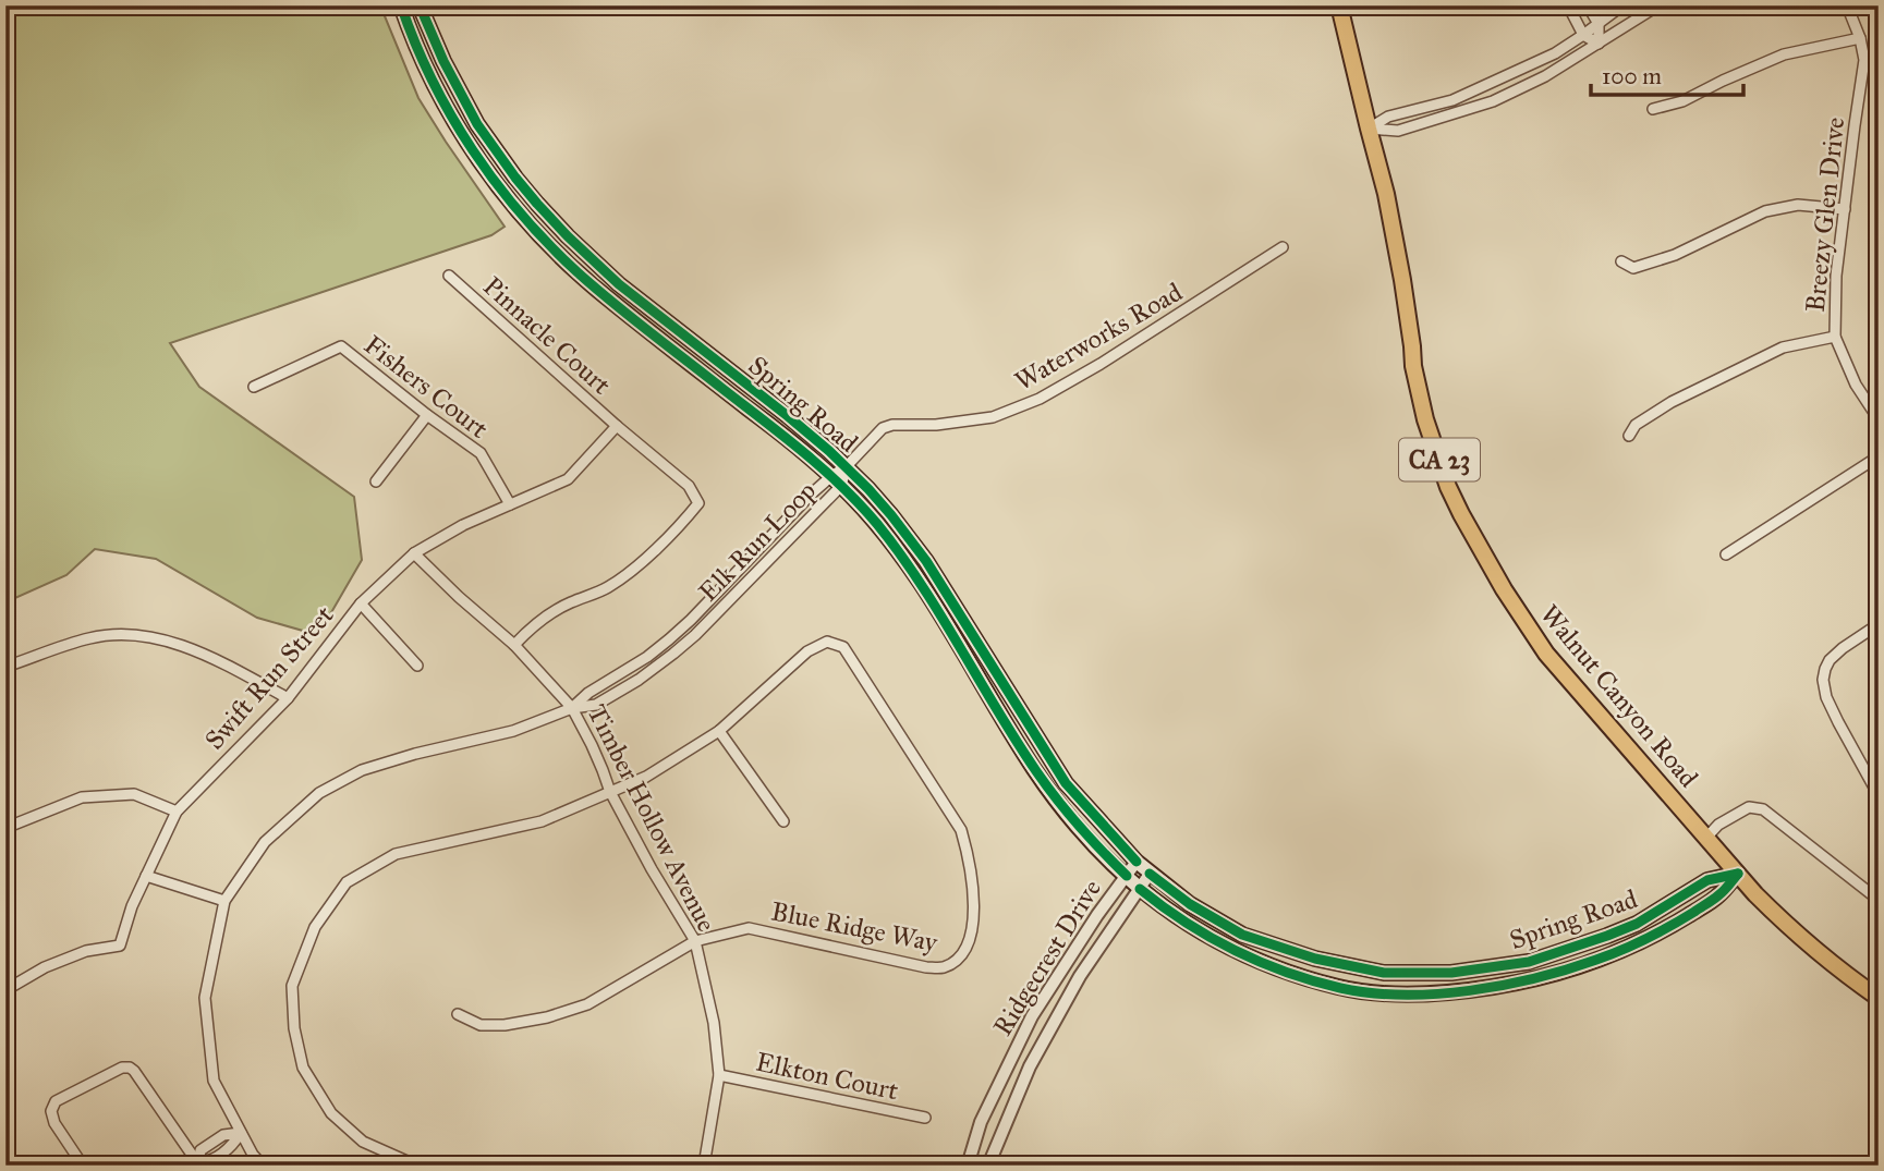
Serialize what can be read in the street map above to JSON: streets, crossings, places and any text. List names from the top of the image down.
{
  "streets": {
    "main road": ["Spring Road", "CA 23", "Walnut Canyon Road"],
    "street": [
      "Breezy Glen Drive",
      "Pinnacle Court",
      "Waterworks Road",
      "Fishers Court",
      "Elk Run Loop",
      "Swift Run Street",
      "Timber Hollow Avenue",
      "Blue Ridge Way",
      "Ridgecrest Drive",
      "Elkton Court"
    ]
  },
  "crossings": [
    ["Pinnacle Court", "Swift Run Street"],
    ["Pinnacle Court", "Timber Hollow Avenue"],
    ["Waterworks Road", "Spring Road"],
    ["Waterworks Road", "Elk Run Loop"],
    ["Fishers Court", "Swift Run Street"],
    ["Spring Road", "Elk Run Loop"],
    ["Spring Road", "Walnut Canyon Road"],
    ["Spring Road", "Ridgecrest Drive"],
    ["Elk Run Loop", "Timber Hollow Avenue"],
    ["Swift Run Street", "Timber Hollow Avenue"],
    ["Timber Hollow Avenue", "Blue Ridge Way"],
    ["Timber Hollow Avenue", "Elkton Court"]
  ],
  "scale_bar": "100 m"
}
